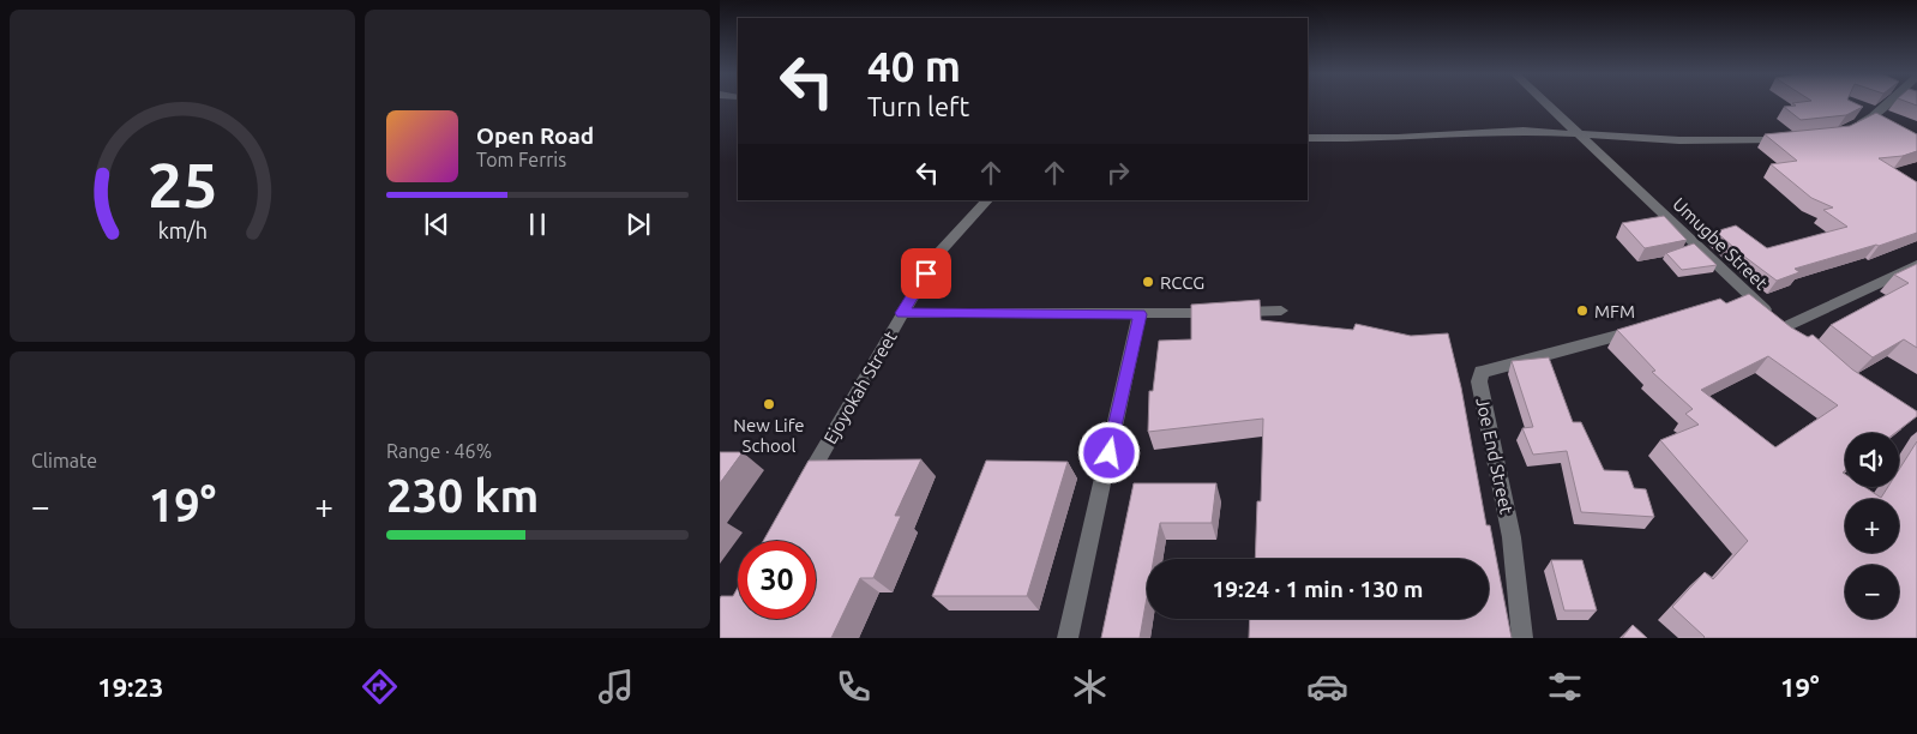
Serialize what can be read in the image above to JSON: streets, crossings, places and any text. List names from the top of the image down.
{
  "streets": {
    "street": ["Umugbe Street", "Ejoyokah Street", "Joe End Street"]
  },
  "places": ["RCCG", "MFM", "New Life School"],
  "page": {
    "turn": ["40 m", "Turn left"],
    "song": ["Open Road", "Tom Ferris"],
    "tile": [
      "Climate",
      ["Range · 46%", "230 km"]
    ],
    "map_buttons": ["+", "−"],
    "heat": ["−", "19°", "+"],
    "limit": "30",
    "trip": "19:24 · 1 min · 130 m",
    "tabs": ["19:23", "19°"],
    "gauge": ["25", "km/h"]
  }
}
